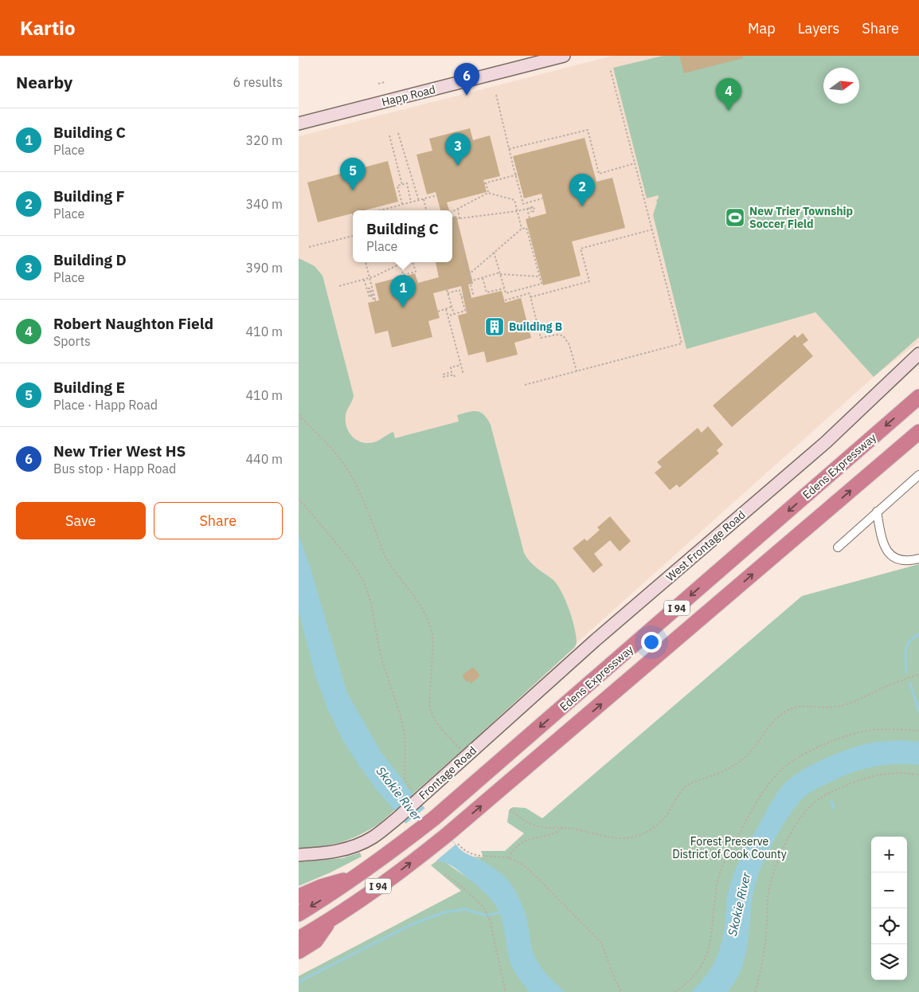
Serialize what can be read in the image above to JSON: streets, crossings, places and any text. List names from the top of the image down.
{
  "streets": {
    "highway": ["Edens Expressway", "I 94"],
    "street": ["Happ Road", "West Frontage Road", "Frontage Road"]
  },
  "crossings": [
    ["West Frontage Road", "Frontage Road"]
  ],
  "water": ["Skokie River"],
  "parks": ["Forest Preserve District of Cook County"],
  "places": {
    "sports": ["New Trier Township Soccer Field"],
    "building": ["Building B"]
  },
  "north": "right",
  "page": {
    "header": "Kartio",
    "nav": ["Map", "Layers", "Share"],
    "heading": ["Nearby", "6 results"],
    "pins": [
      "6",
      "4",
      "3",
      "5",
      "2",
      "1"
    ],
    "list": [
      {
        "mark": "1",
        "name": "Building C",
        "note": "Place",
        "value": "320 m"
      },
      {
        "mark": "2",
        "name": "Building F",
        "note": "Place",
        "value": "340 m"
      },
      {
        "mark": "3",
        "name": "Building D",
        "note": "Place",
        "value": "390 m"
      },
      {
        "mark": "4",
        "name": "Robert Naughton Field",
        "note": "Sports",
        "value": "410 m"
      },
      {
        "mark": "5",
        "name": "Building E",
        "note": "Place · Happ Road",
        "value": "410 m"
      },
      {
        "mark": "6",
        "name": "New Trier West HS",
        "note": "Bus stop · Happ Road",
        "value": "440 m"
      }
    ],
    "popup": ["Building C", "Place"],
    "buttons": ["Save", "Share"],
    "map_buttons": ["+", "−"]
  }
}
